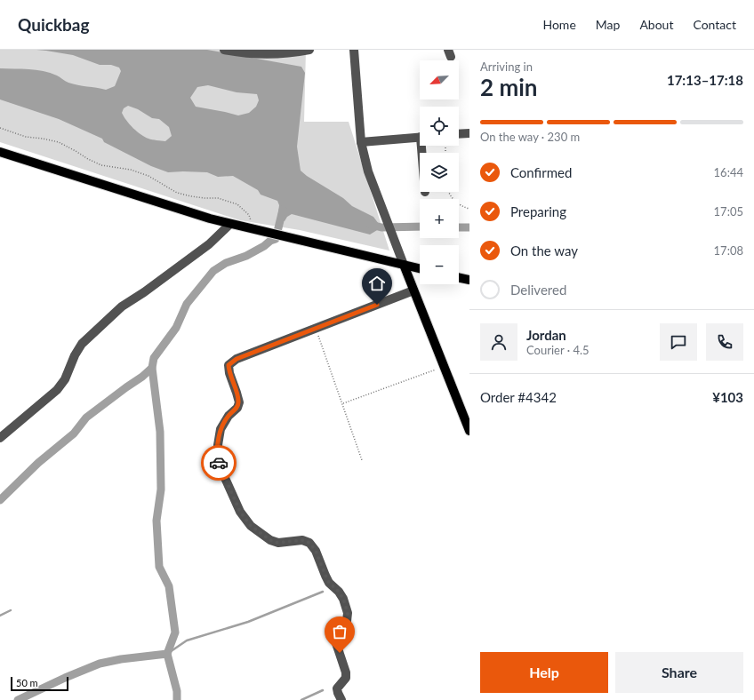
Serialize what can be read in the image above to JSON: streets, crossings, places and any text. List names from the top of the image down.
{
  "scale_bar": "50 m",
  "north": "bottom left",
  "page": {
    "header": "Quickbag",
    "nav": [
      "Home",
      "Map",
      "About",
      "Contact"
    ],
    "heading": ["2 min", "Arriving in", "17:13–17:18"],
    "panel": [
      "Jordan",
      "Courier · 4.5",
      "Order #4342",
      "¥103"
    ],
    "map_buttons": ["+", "−"],
    "bar": "On the way · 230 m",
    "list": [
      ["Confirmed", "16:44"],
      ["Preparing", "17:05"],
      ["On the way", "17:08"],
      "Delivered"
    ],
    "buttons": ["Help", "Share"],
    "scale": "50 m"
  }
}
